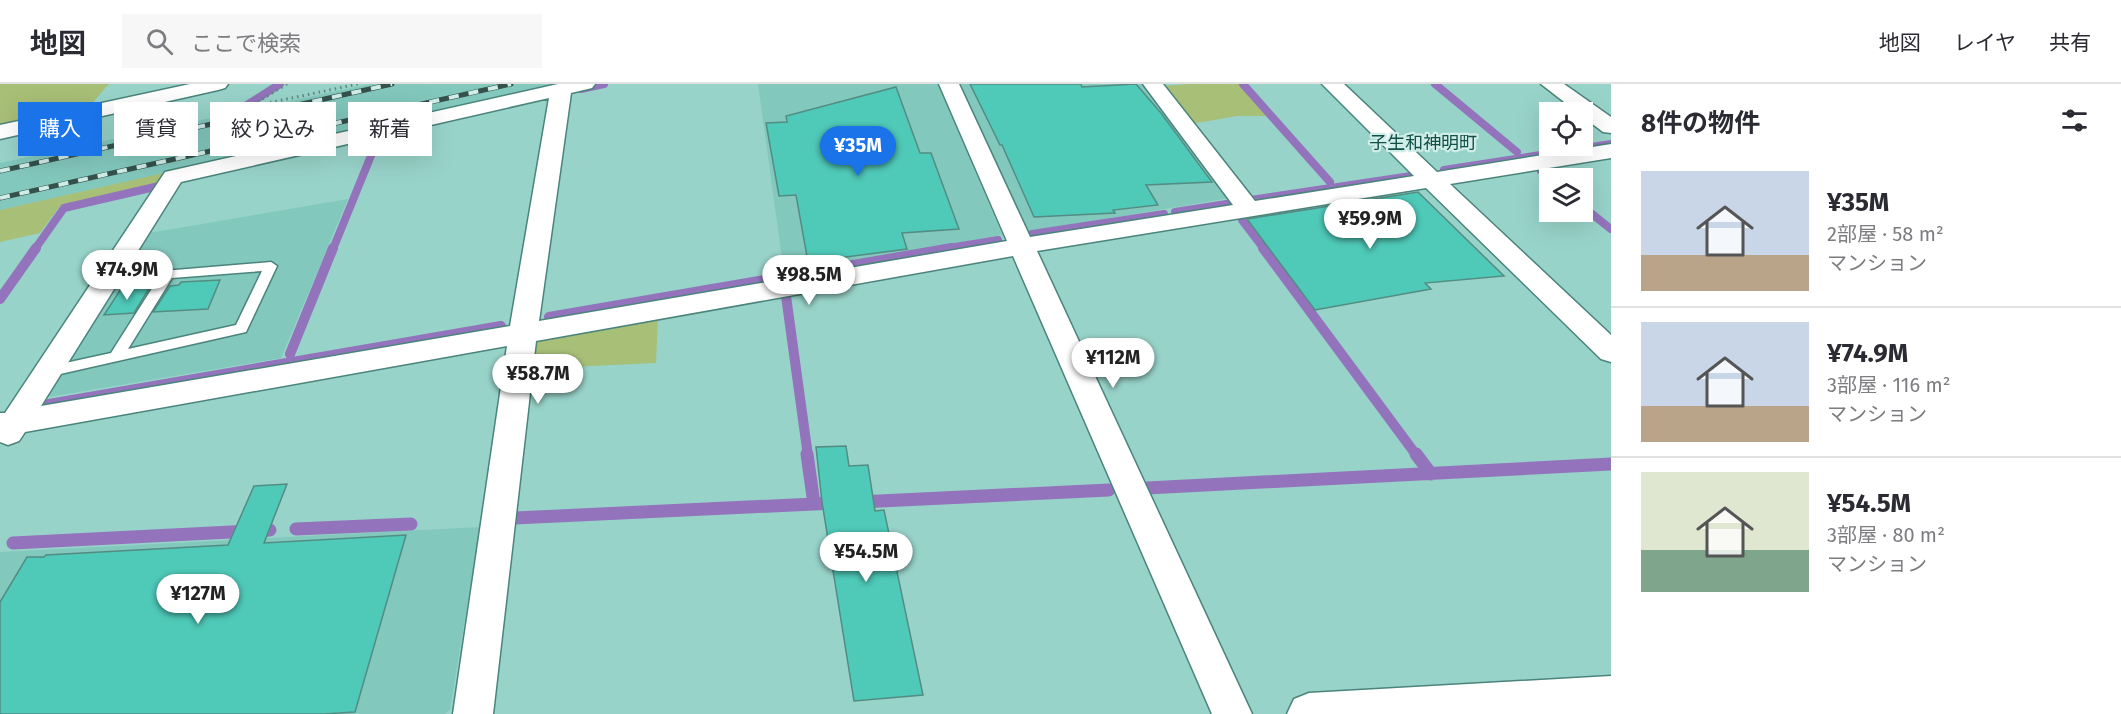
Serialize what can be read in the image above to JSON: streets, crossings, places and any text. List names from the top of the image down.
{
  "districts": ["子生和神明町"],
  "page": {
    "header": "地図",
    "search": "ここで検索",
    "nav": ["地図", "レイヤ", "共有"],
    "heading": "8件の物件",
    "chip": [
      "購入",
      "賃貸",
      "絞り込み",
      "新着"
    ],
    "price": [
      "¥35M",
      "¥59.9M",
      "¥74.9M",
      "¥98.5M",
      "¥112M",
      "¥58.7M",
      "¥54.5M",
      "¥127M"
    ],
    "list": [
      {
        "name": "¥35M",
        "note": "2部屋 · 58 m² · マンション"
      },
      {
        "name": "¥74.9M",
        "note": "3部屋 · 116 m² · マンション"
      },
      {
        "name": "¥54.5M",
        "note": "3部屋 · 80 m² · マンション"
      }
    ]
  }
}
